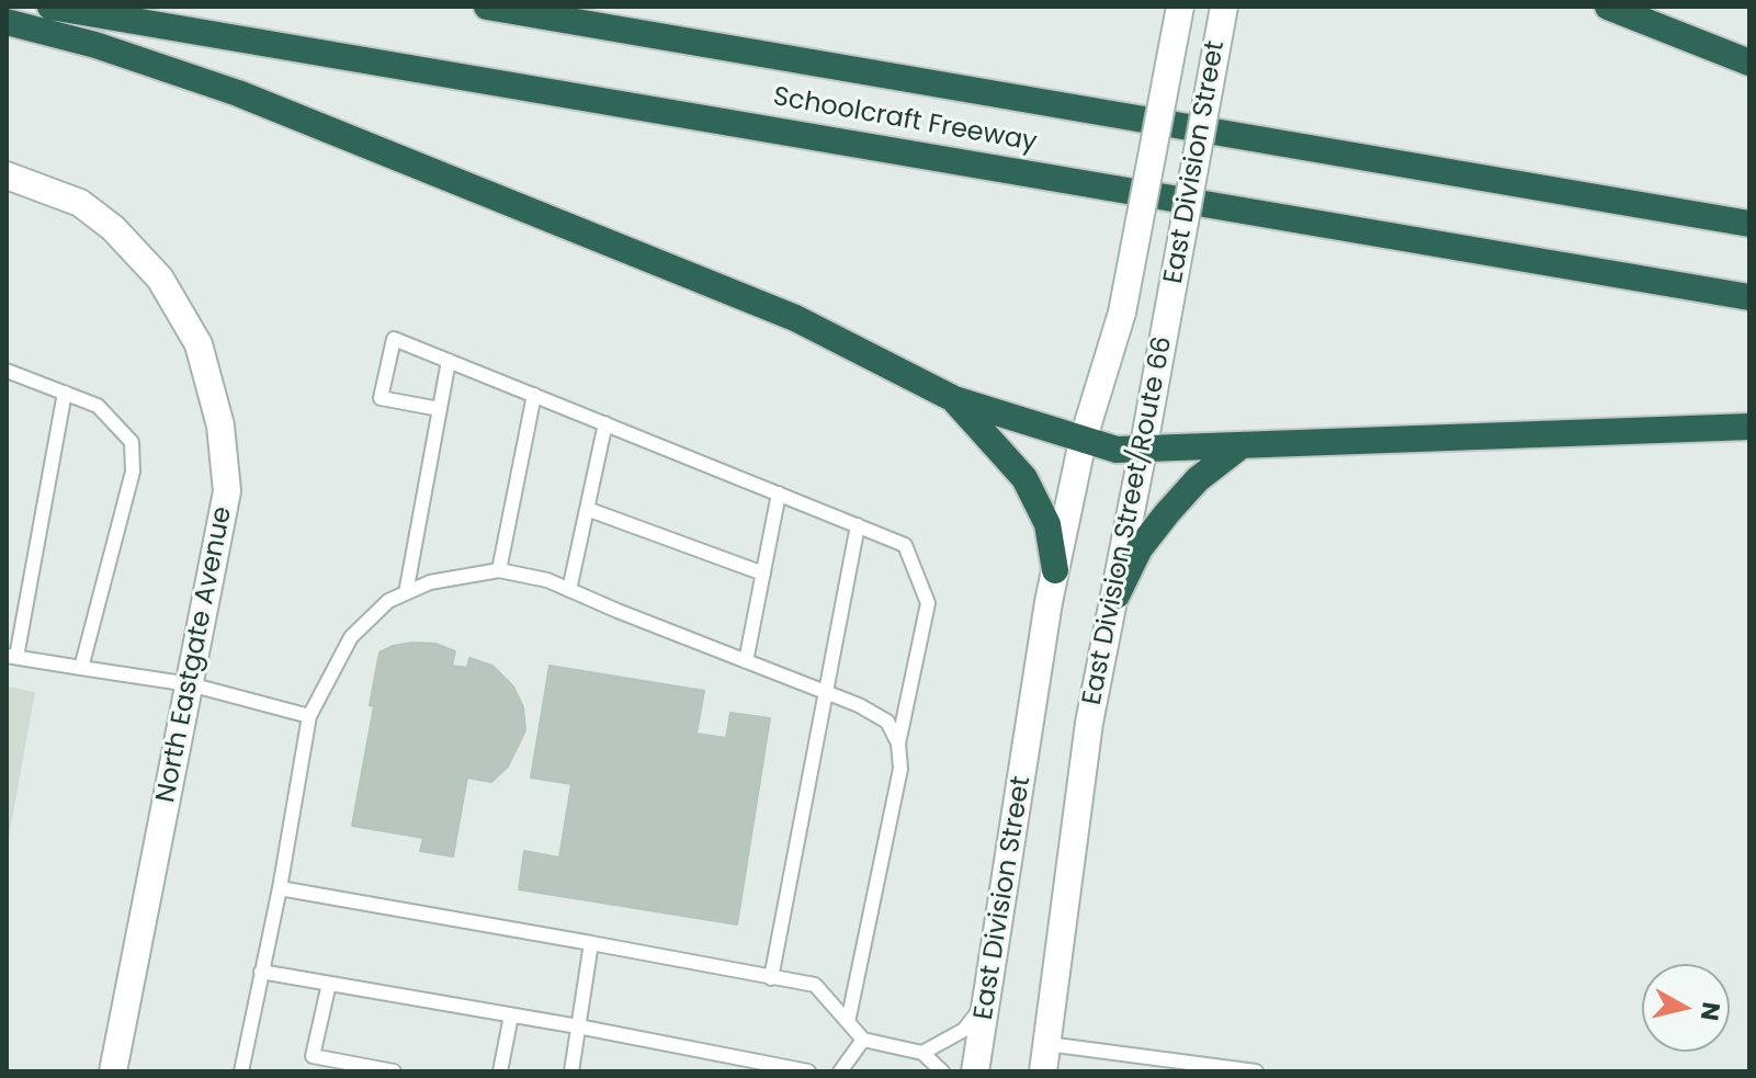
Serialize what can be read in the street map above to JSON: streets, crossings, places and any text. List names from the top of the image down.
{
  "streets": {
    "highway": ["Schoolcraft Freeway"],
    "street": ["East Division Street", "East Division Street/Route 66", "North Eastgate Avenue"]
  },
  "crossings": [
    ["East Division Street", "East Division Street/Route 66"]
  ],
  "north": "right"
}
